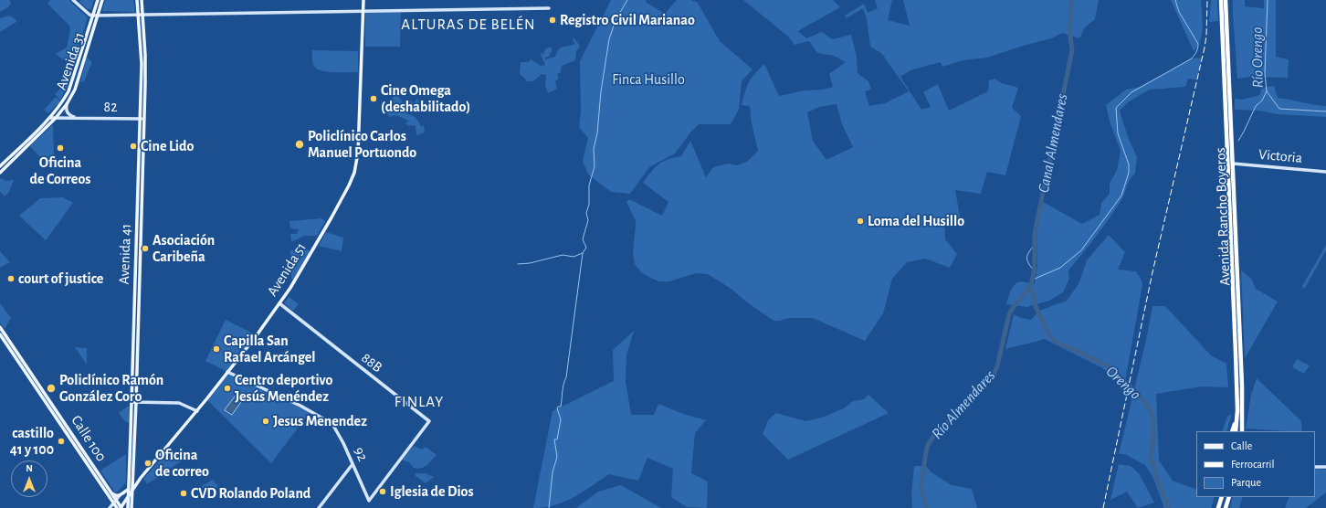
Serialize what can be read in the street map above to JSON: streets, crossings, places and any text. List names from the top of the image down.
{
  "streets": {
    "highway": ["Avenida Rancho Boyeros"],
    "main road": [
      "Avenida 31",
      "Avenida 41",
      "Avenida 51",
      "Calle 100"
    ],
    "street": [
      "82",
      "Victoria",
      "88B",
      "92"
    ]
  },
  "crossings": [
    ["Avenida 31", "82"],
    ["82", "Avenida 41"],
    ["Victoria", "Avenida Rancho Boyeros"],
    ["Avenida 41", "Avenida 51"],
    ["Avenida 51", "88B"],
    ["Avenida 51", "Calle 100"],
    ["Avenida 51", "92"],
    ["88B", "92"]
  ],
  "districts": ["ALTURAS DE BELÉN", "FINLAY"],
  "water": [
    "Río Orengo",
    "Canal Almendares",
    "Orengo",
    "Río Almendares"
  ],
  "parks": ["Finca Husillo"],
  "places": [
    "Registro Civil Marianao",
    "Cine Omega (deshabilitado)",
    "Policlínico Carlos Manuel Portuondo",
    "Cine Lido",
    "Oficina de Correos",
    "Loma del Husillo",
    "Asociación Caribeña",
    "court of justice",
    "Capilla San Rafael Arcángel",
    "Policlínico Ramón González Coro",
    "Centro deportivo Jesús Menéndez",
    "Jesus Menendez",
    "castillo 41 y 100",
    "Oficina de correo",
    "Iglesia de Dios",
    "CVD Rolando Poland"
  ],
  "legend": ["Calle", "Ferrocarril", "Parque"],
  "north": "top"
}
